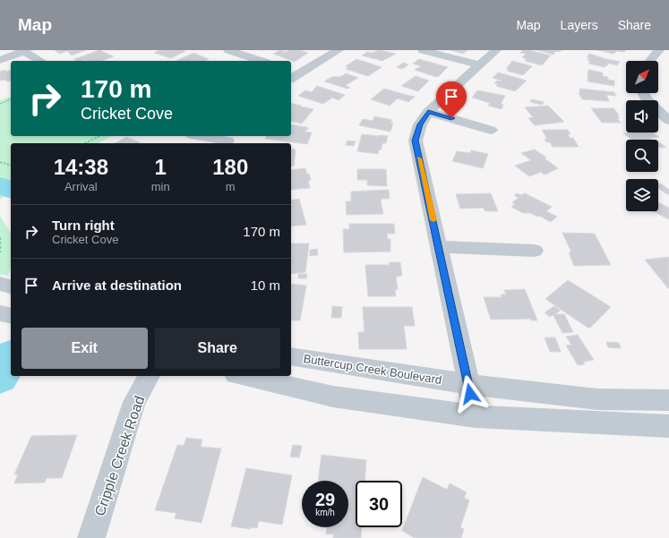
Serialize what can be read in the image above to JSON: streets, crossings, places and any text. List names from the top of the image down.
{
  "streets": {
    "street": ["Buttercup Creek Boulevard", "Cripple Creek Road"]
  },
  "north": "top right",
  "page": {
    "header": "Map",
    "nav": ["Map", "Layers", "Share"],
    "turn": ["170 m", "Cricket Cove"],
    "eta": [
      "14:38",
      "Arrival",
      "1",
      "min",
      "180",
      "m"
    ],
    "list": [
      {
        "name": "Turn right",
        "note": "Cricket Cove",
        "value": "170 m"
      },
      {
        "name": "Arrive at destination",
        "value": "10 m"
      }
    ],
    "buttons": ["Exit", "Share"],
    "speed": "29 km/h",
    "limit": "30"
  }
}
